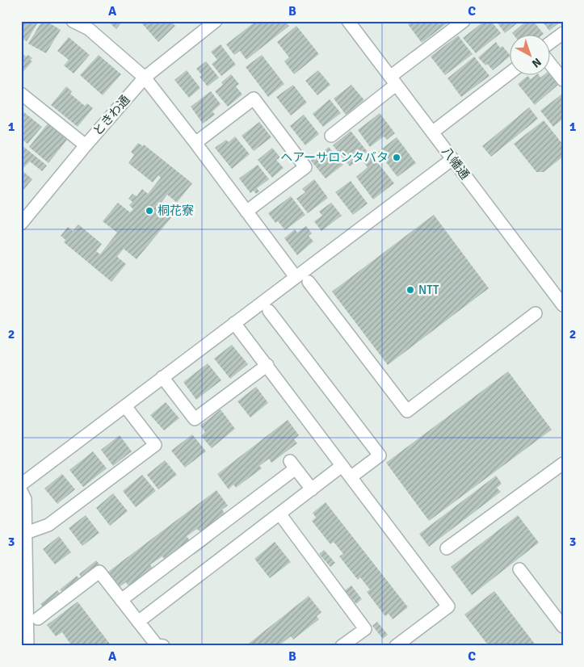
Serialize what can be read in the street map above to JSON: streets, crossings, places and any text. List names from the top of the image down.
{
  "streets": {
    "street": ["ときわ通", "八幡通"]
  },
  "places": ["ヘアーサロンタバタ", "桐花寮", "NTT"],
  "north": "bottom right",
  "grid": {
    "columns": ["A", "B", "C"],
    "rows": ["1", "2", "3"]
  }
}
